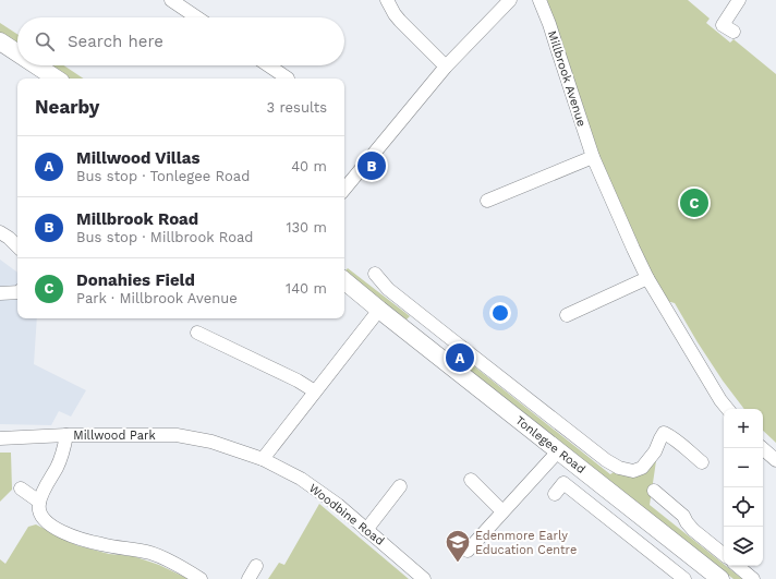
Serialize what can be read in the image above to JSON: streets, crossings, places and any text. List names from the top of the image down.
{
  "streets": {
    "main road": ["Tonlegee Road"],
    "street": ["Millbrook Avenue", "Millwood Park", "Woodbine Road"]
  },
  "crossings": [
    ["Millwood Park", "Woodbine Road"]
  ],
  "places": {
    "school or university": ["Edenmore Early Education Centre"]
  },
  "page": {
    "search": "Search here",
    "heading": ["Nearby", "3 results"],
    "list": [
      {
        "mark": "A",
        "name": "Millwood Villas",
        "note": "Bus stop · Tonlegee Road",
        "value": "40 m"
      },
      {
        "mark": "B",
        "name": "Millbrook Road",
        "note": "Bus stop · Millbrook Road",
        "value": "130 m"
      },
      {
        "mark": "C",
        "name": "Donahies Field",
        "note": "Park · Millbrook Avenue",
        "value": "140 m"
      }
    ],
    "pins": ["B", "C", "A"],
    "map_buttons": ["+", "−"]
  }
}
